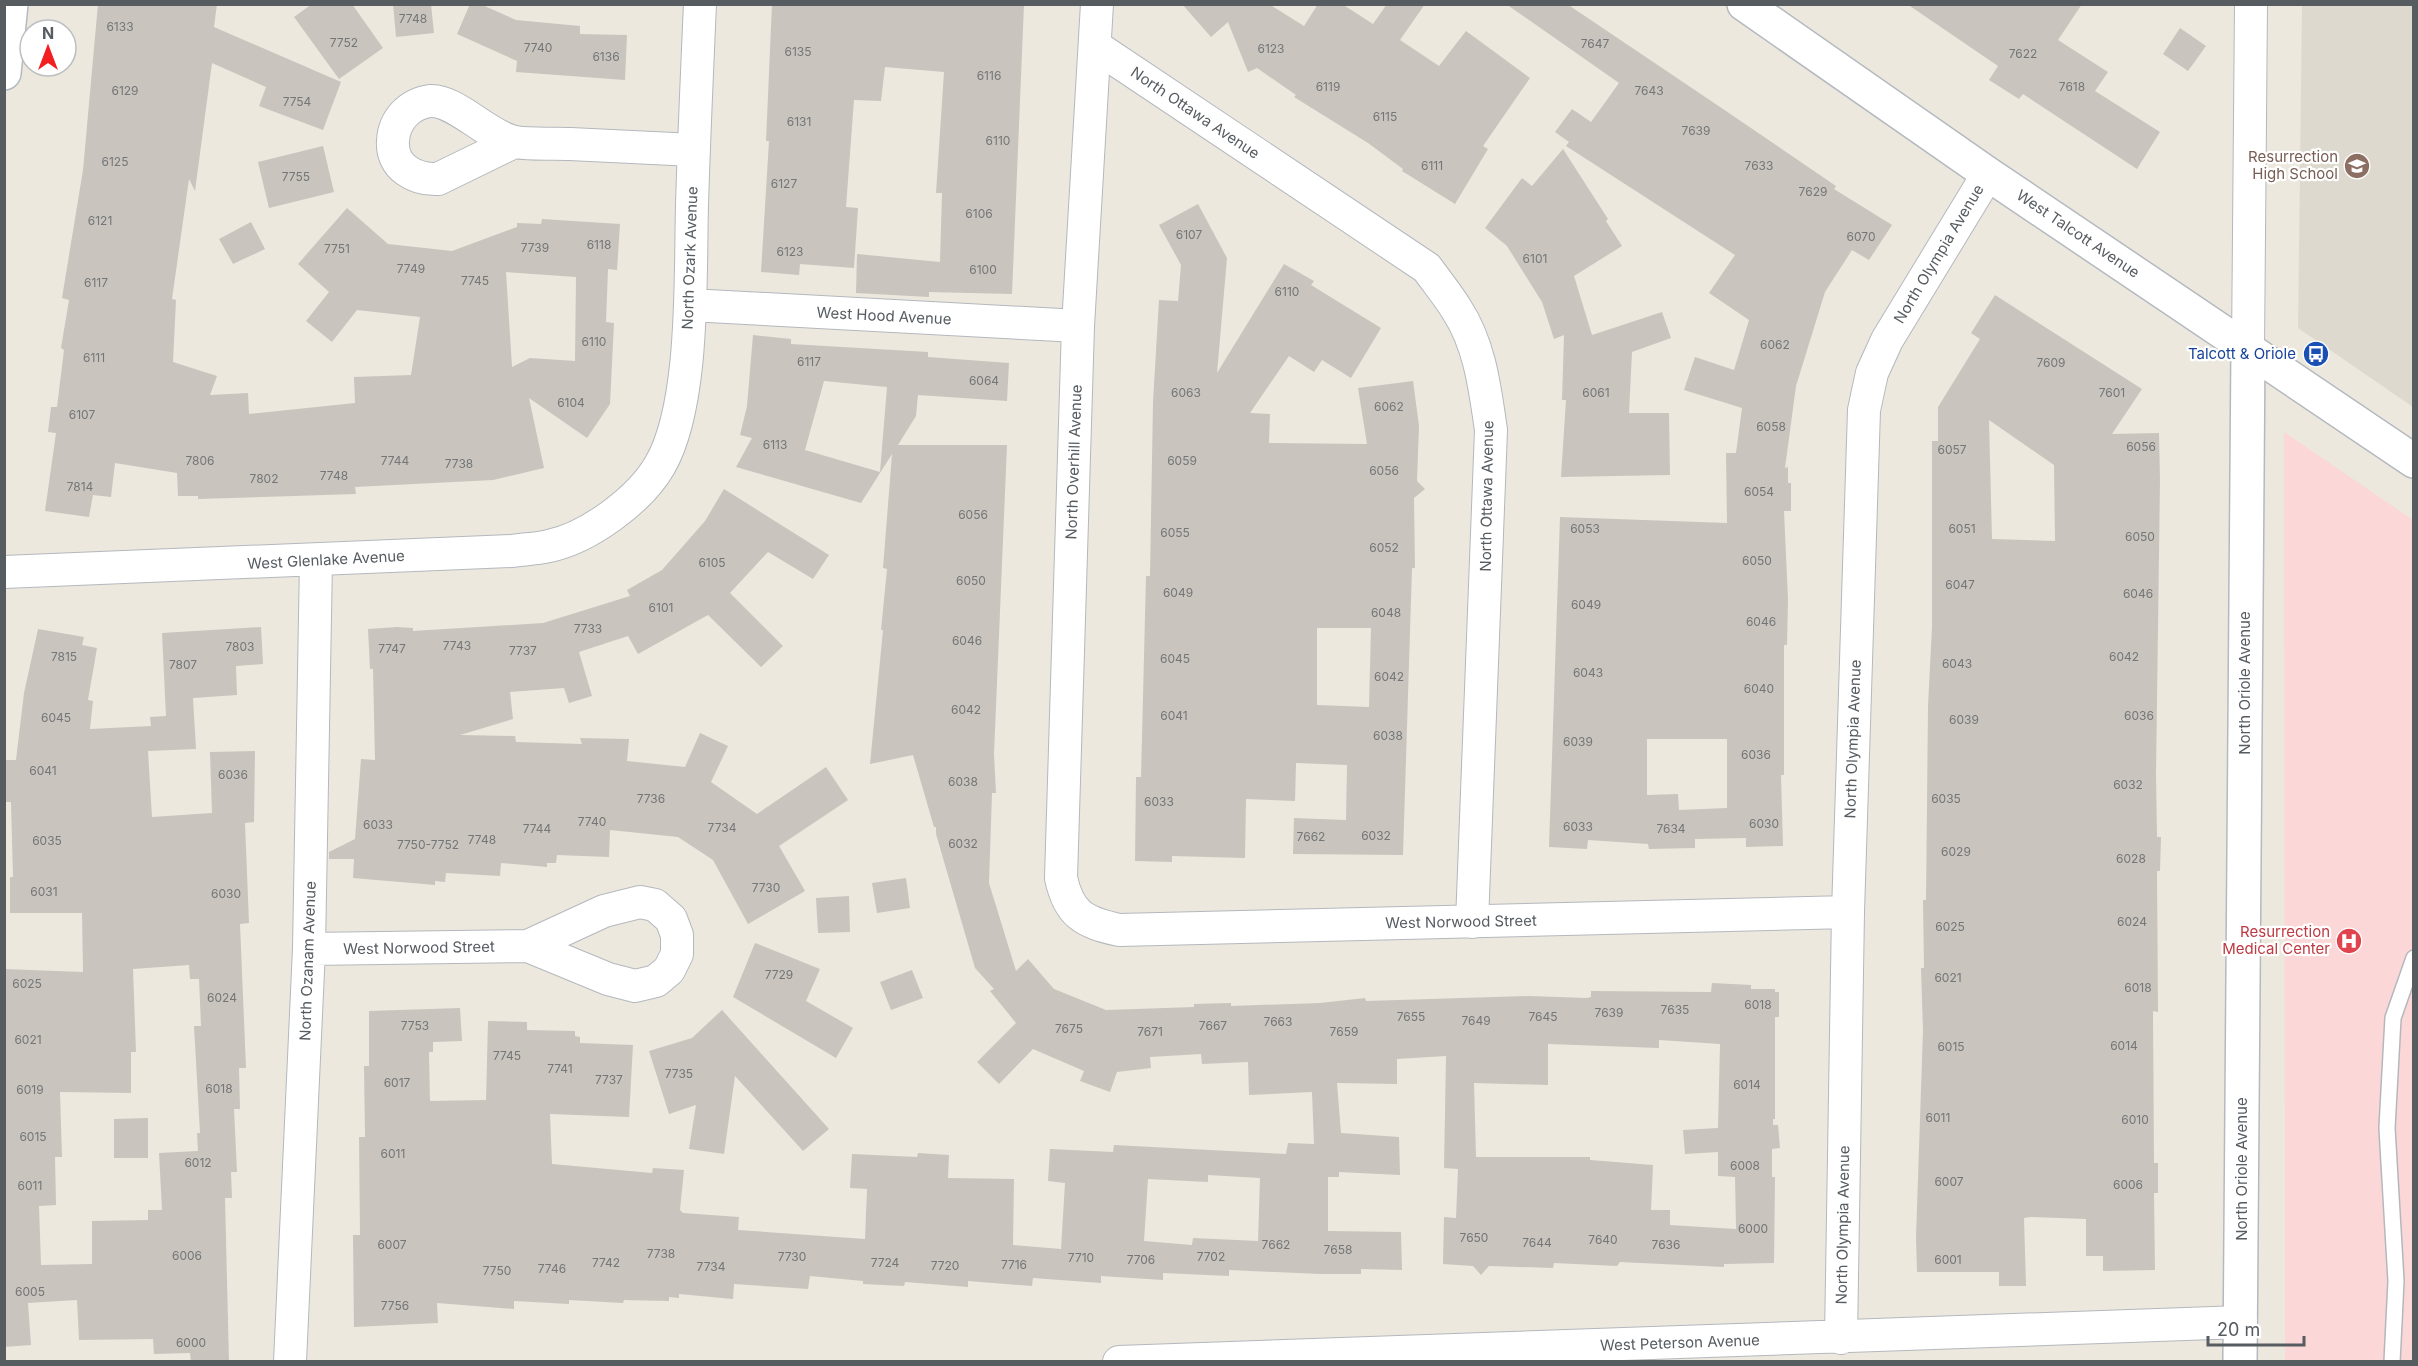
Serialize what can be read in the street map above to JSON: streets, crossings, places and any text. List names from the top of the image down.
{
  "streets": {
    "street": [
      "North Ottawa Avenue",
      "West Talcott Avenue",
      "North Olympia Avenue",
      "North Ozark Avenue",
      "West Hood Avenue",
      "North Overhill Avenue",
      "West Glenlake Avenue",
      "North Oriole Avenue",
      "West Norwood Street",
      "North Ozanam Avenue",
      "West Peterson Avenue"
    ]
  },
  "crossings": [
    ["North Ottawa Avenue", "North Overhill Avenue"],
    ["North Ottawa Avenue", "West Norwood Street"],
    ["West Talcott Avenue", "North Olympia Avenue"],
    ["West Talcott Avenue", "North Oriole Avenue"],
    ["North Olympia Avenue", "West Norwood Street"],
    ["North Olympia Avenue", "West Peterson Avenue"],
    ["North Ozark Avenue", "West Hood Avenue"],
    ["North Ozark Avenue", "West Glenlake Avenue"],
    ["West Hood Avenue", "North Overhill Avenue"],
    ["North Overhill Avenue", "West Norwood Street"],
    ["West Glenlake Avenue", "North Ozanam Avenue"],
    ["North Oriole Avenue", "West Peterson Avenue"],
    ["West Norwood Street", "North Ozanam Avenue"]
  ],
  "places": {
    "school or university": ["Resurrection High School"],
    "bus stop": ["Talcott & Oriole"],
    "hospital": ["Resurrection Medical Center"]
  },
  "house_numbers": [
    "7748",
    "6133",
    "7752",
    "7647",
    "7740",
    "6123",
    "6135",
    "7622",
    "6136",
    "6116",
    "6119",
    "7618",
    "6129",
    "7643",
    "7754",
    "6115",
    "6131",
    "7639",
    "6110",
    "6125",
    "6111",
    "7633",
    "7755",
    "6127",
    "7629",
    "6106",
    "6121",
    "6107",
    "6070",
    "6118",
    "7739",
    "7751",
    "6123",
    "6101",
    "7749",
    "6100",
    "7745",
    "6117",
    "6110",
    "6110",
    "6062",
    "6111",
    "6117",
    "7609",
    "6064",
    "6063",
    "6061",
    "7601",
    "6104",
    "6062",
    "6107",
    "6058",
    "6113",
    "6056",
    "6057",
    "7806",
    "7744",
    "6059",
    "7738",
    "6056",
    "7748",
    "7802",
    "7814",
    "6054",
    "6056",
    "6053",
    "6051",
    "6055",
    "6050",
    "6052",
    "6050",
    "6105",
    "6050",
    "6047",
    "6049",
    "6046",
    "6049",
    "6101",
    "6048",
    "6046",
    "7733",
    "6046",
    "7743",
    "7803",
    "7747",
    "7737",
    "7815",
    "6042",
    "6045",
    "6043",
    "7807",
    "6043",
    "6042",
    "6040",
    "6042",
    "6041",
    "6036",
    "6045",
    "6039",
    "6038",
    "6039",
    "6036",
    "6041",
    "6036",
    "6038",
    "6032",
    "7736",
    "6035",
    "6033",
    "7740",
    "6030",
    "6033",
    "6033",
    "7734",
    "7744",
    "7634",
    "6032",
    "7662",
    "7748",
    "6035",
    "6032",
    "7750-7752",
    "6029",
    "6028",
    "7730",
    "6031",
    "6030",
    "6024",
    "6025",
    "7729",
    "6021",
    "6025",
    "6018",
    "6024",
    "6018",
    "7635",
    "7639",
    "7655",
    "7645",
    "7649",
    "7663",
    "7753",
    "7667",
    "7675",
    "7671",
    "7659",
    "6021",
    "6014",
    "6015",
    "7745",
    "7741",
    "7735",
    "7737",
    "6017",
    "6014",
    "6018",
    "6019",
    "6011",
    "6010",
    "6015",
    "6011",
    "6012",
    "6008",
    "6007",
    "6006",
    "6011",
    "6000",
    "7650",
    "7640",
    "7644",
    "6007",
    "7662",
    "7636",
    "7658",
    "7738",
    "6006",
    "7730",
    "7702",
    "7710",
    "7706",
    "6001",
    "7742",
    "7724",
    "7716",
    "7720",
    "7734",
    "7746",
    "7750",
    "6005",
    "7756",
    "6000"
  ],
  "scale_bar": "20 m",
  "north": "top"
}
